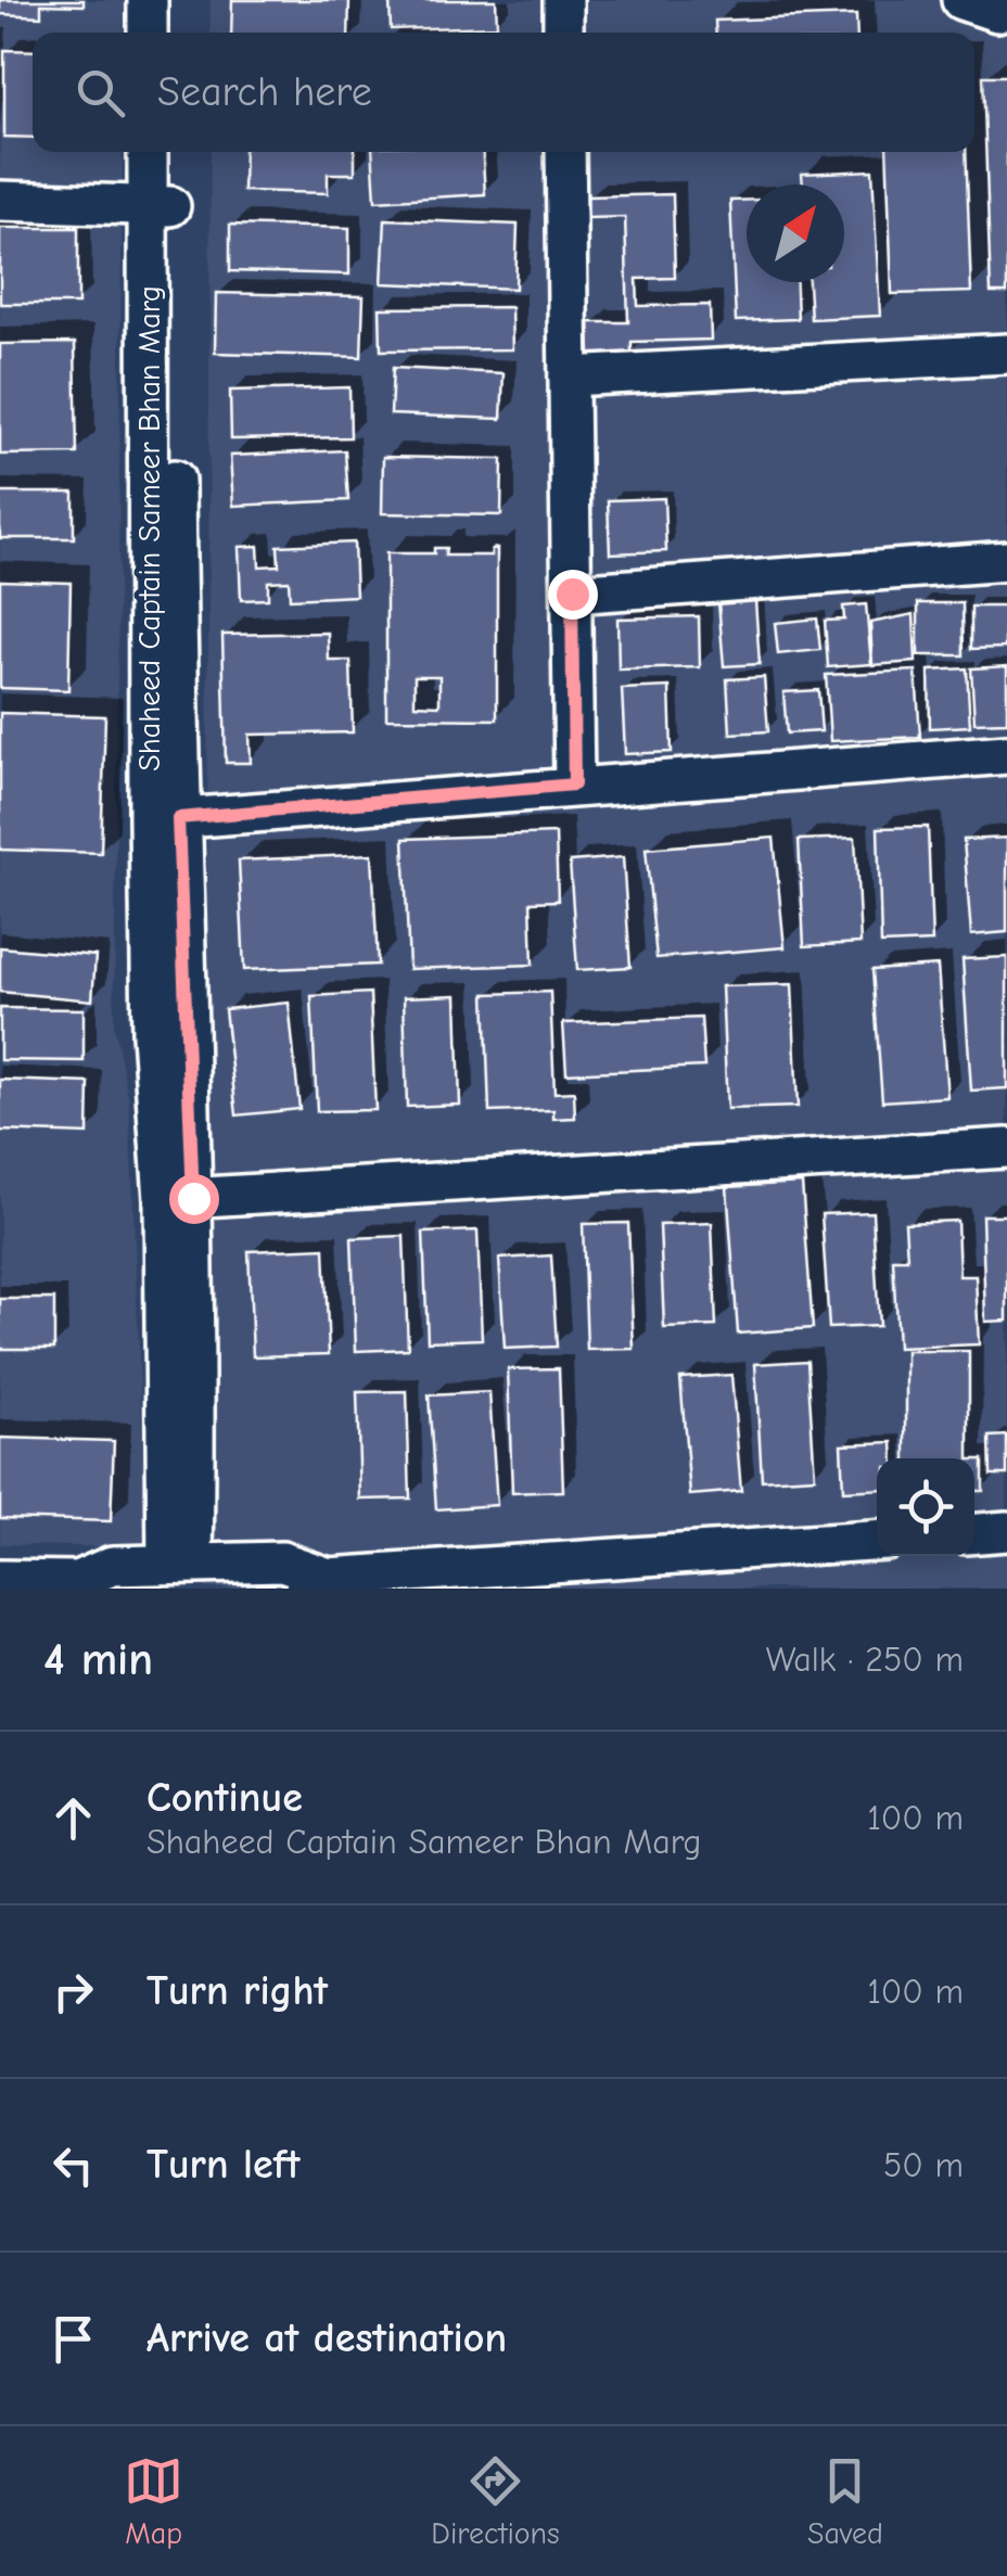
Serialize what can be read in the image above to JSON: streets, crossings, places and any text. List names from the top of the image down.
{
  "streets": {
    "street": ["Shaheed Captain Sameer Bhan Marg"]
  },
  "north": "top right",
  "page": {
    "search": "Search here",
    "heading": ["4 min", "Walk · 250 m"],
    "list": [
      ["Continue", "Shaheed Captain Sameer Bhan Marg", "100 m"],
      ["Turn right", "100 m"],
      ["Turn left", "50 m"],
      "Arrive at destination"
    ],
    "nav": ["Map", "Directions", "Saved"]
  }
}
